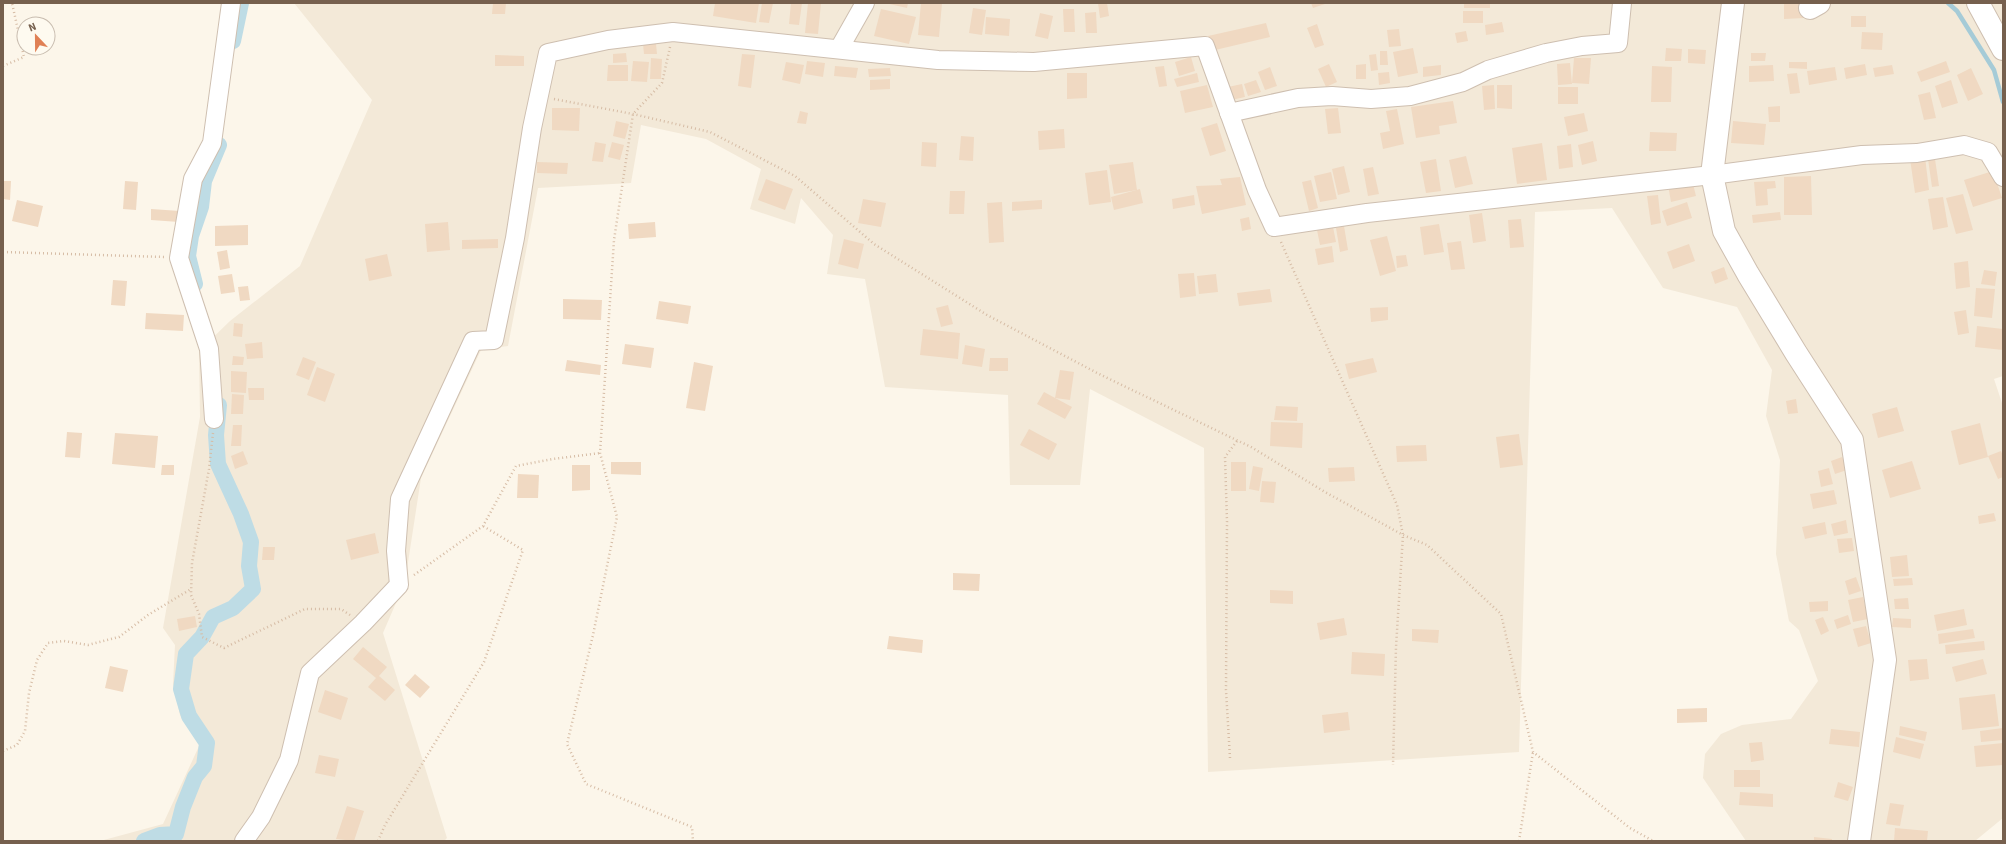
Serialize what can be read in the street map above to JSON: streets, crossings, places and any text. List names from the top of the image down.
{
  "north": "top"
}
